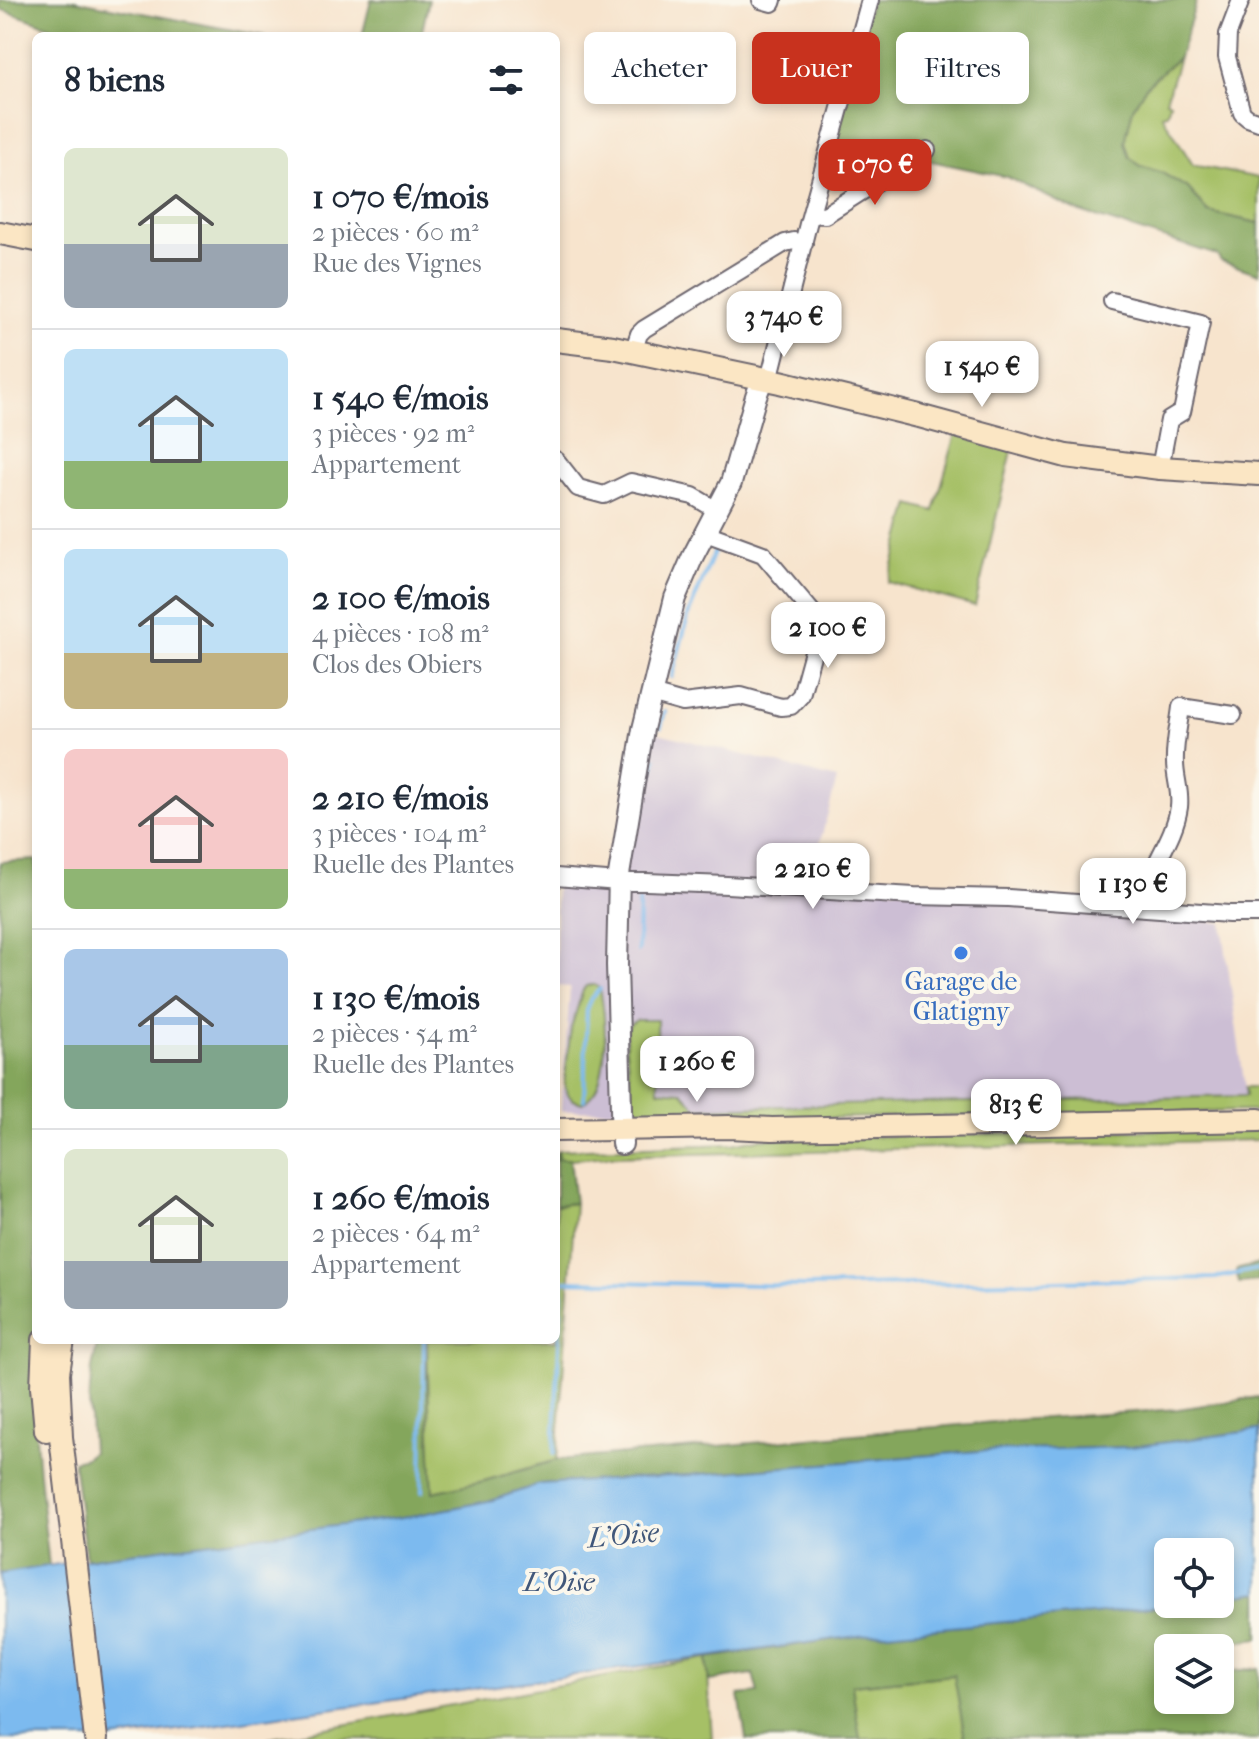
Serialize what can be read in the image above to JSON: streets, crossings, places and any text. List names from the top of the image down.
{
  "water": ["L'Oise", "L’Oise"],
  "places": ["Garage de Glatigny"],
  "page": {
    "chip": ["Acheter", "Louer", "Filtres"],
    "heading": "8 biens",
    "list": [
      {
        "name": "1 070 €/mois",
        "note": "2 pièces · 60 m² · Rue des Vignes"
      },
      {
        "name": "1 540 €/mois",
        "note": "3 pièces · 92 m² · Appartement"
      },
      {
        "name": "2 100 €/mois",
        "note": "4 pièces · 108 m² · Clos des Obiers"
      },
      {
        "name": "2 210 €/mois",
        "note": "3 pièces · 104 m² · Ruelle des Plantes"
      },
      {
        "name": "1 130 €/mois",
        "note": "2 pièces · 54 m² · Ruelle des Plantes"
      },
      {
        "name": "1 260 €/mois",
        "note": "2 pièces · 64 m² · Appartement"
      }
    ],
    "price": [
      "1 070 €",
      "3 740 €",
      "1 540 €",
      "2 100 €",
      "2 210 €",
      "1 130 €",
      "1 260 €",
      "813 €"
    ]
  }
}
